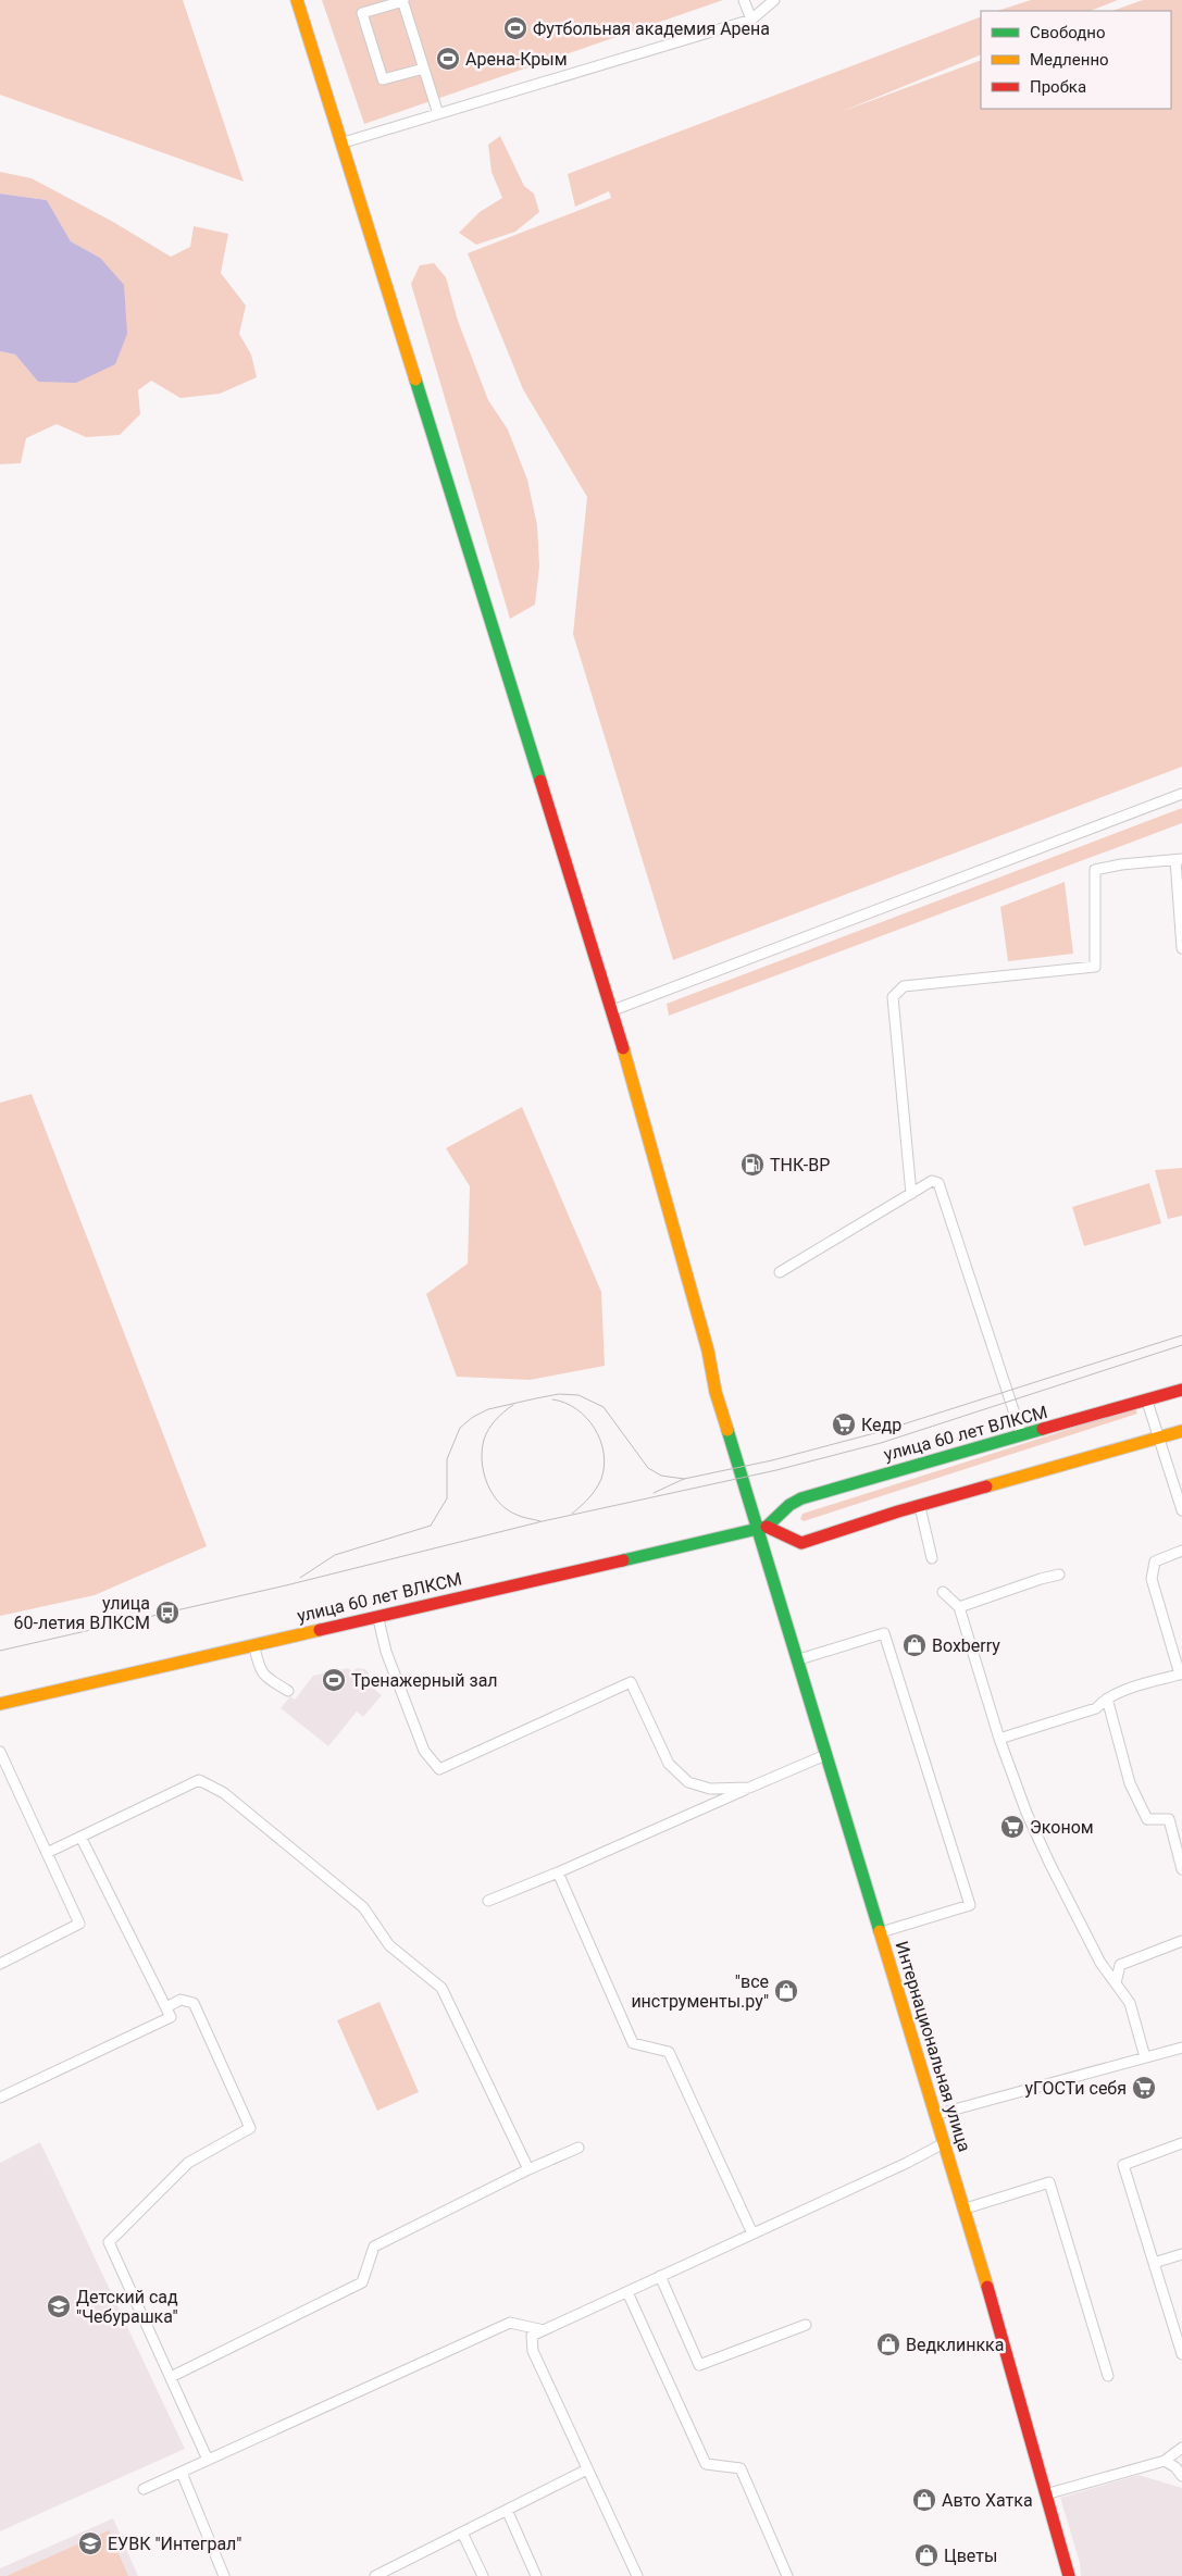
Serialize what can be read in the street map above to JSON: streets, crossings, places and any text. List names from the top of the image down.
{
  "streets": {
    "main road": ["улица 60 лет ВЛКСМ", "Интернациональная улица"]
  },
  "crossings": [
    ["улица 60 лет ВЛКСМ", "Интернациональная улица"]
  ],
  "places": {
    "sports": ["Футбольная академия Арена", "Арена-Крым", "Тренажерный зал"],
    "fuel station": ["ТНК-ВР"],
    "supermarket": ["Кедр", "Эконом", "уГОСТи себя"],
    "bus stop": ["улица 60-летия ВЛКСМ"],
    "shop": [
      "Boxberry",
      "\"все инструменты.ру\"",
      "Ведклинкка",
      "Авто Хатка",
      "Цветы"
    ],
    "school or university": ["Детский сад \"Чебурашка\"", "ЕУВК \"Интеграл\""]
  },
  "legend": ["Свободно", "Медленно", "Пробка"]
}
